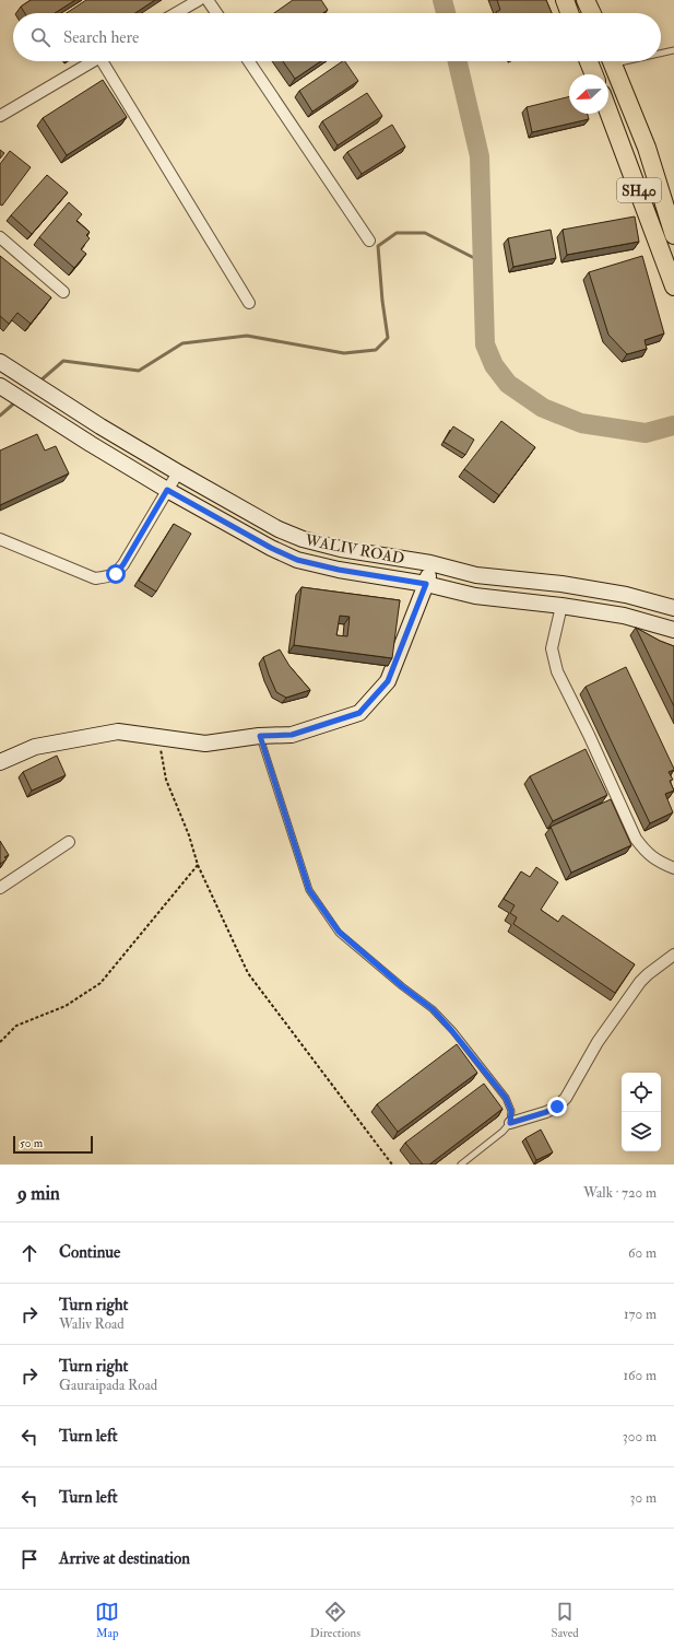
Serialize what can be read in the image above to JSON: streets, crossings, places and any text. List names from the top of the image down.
{
  "streets": {
    "main road": ["SH40", "WALIV ROAD"]
  },
  "scale_bar": "50 m",
  "north": "bottom left",
  "page": {
    "search": "Search here",
    "scale": "50 m",
    "heading": ["9 min", "Walk · 720 m"],
    "list": [
      ["Continue", "60 m"],
      ["Turn right", "Waliv Road", "170 m"],
      ["Turn right", "Gauraipada Road", "160 m"],
      ["Turn left", "300 m"],
      ["Turn left", "30 m"],
      "Arrive at destination"
    ],
    "nav": ["Map", "Directions", "Saved"]
  }
}
